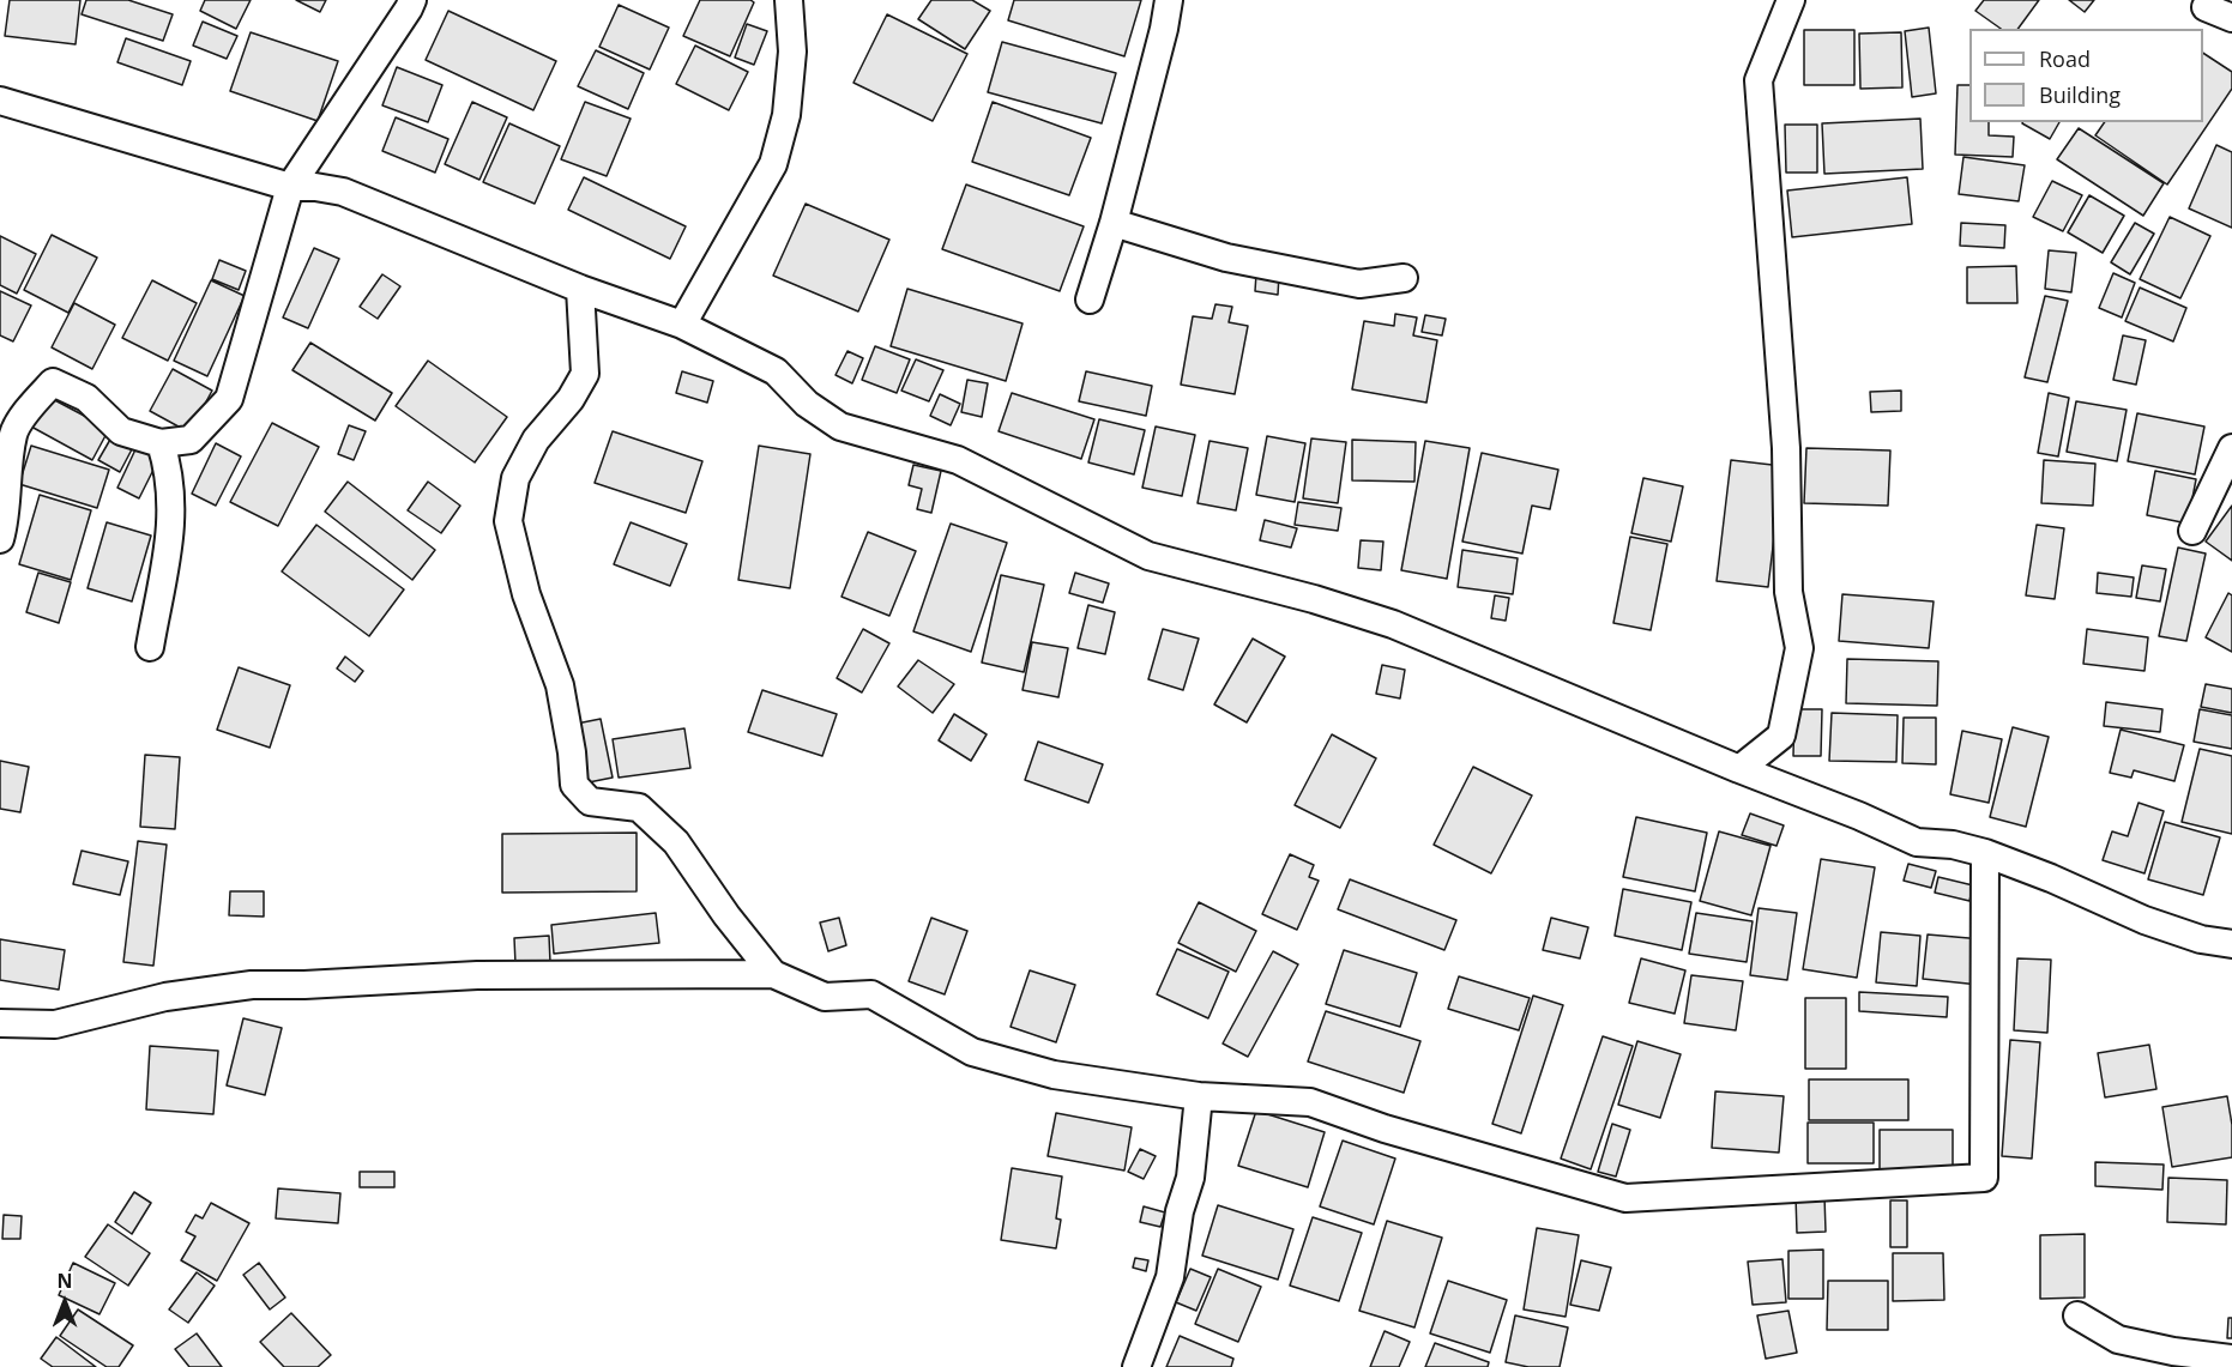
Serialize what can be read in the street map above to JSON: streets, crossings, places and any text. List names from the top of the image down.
{
  "legend": ["Road", "Building"],
  "north": "top"
}
